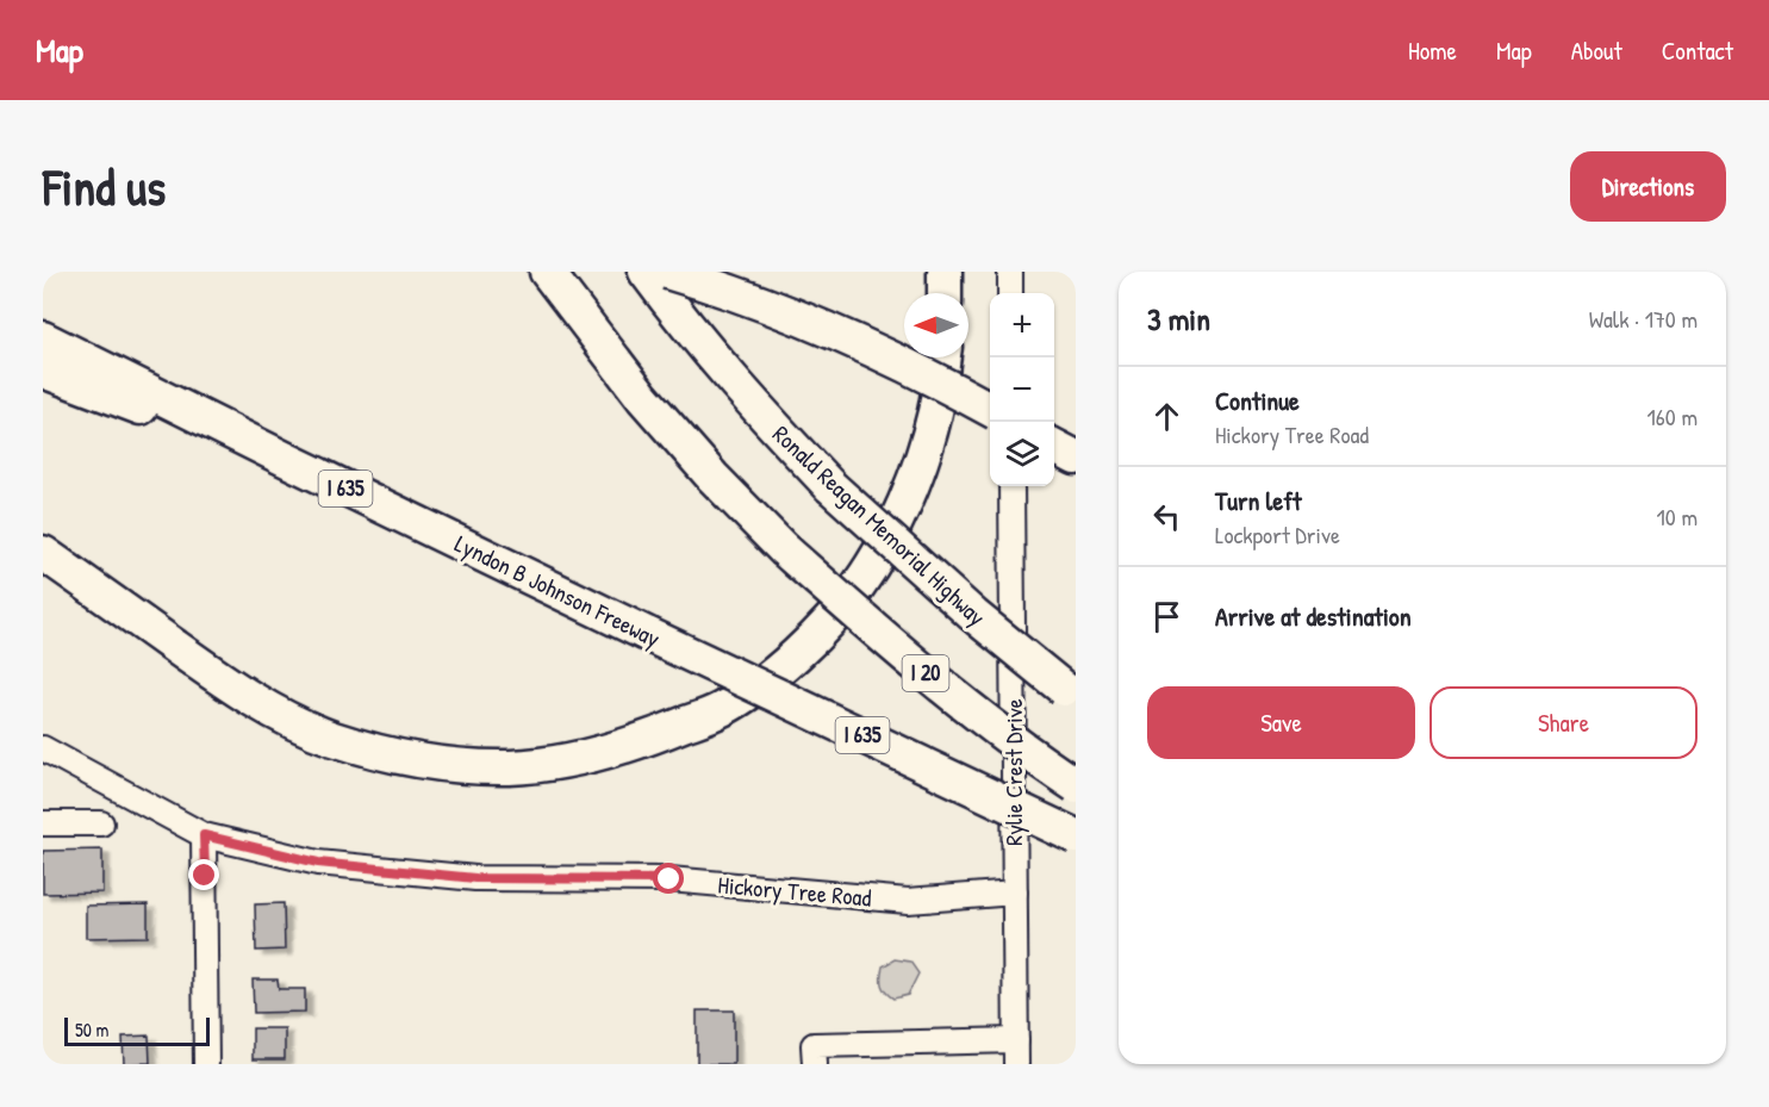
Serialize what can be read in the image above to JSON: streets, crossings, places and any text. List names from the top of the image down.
{
  "streets": {
    "highway": [
      "I 635",
      "Ronald Reagan Memorial Highway",
      "Lyndon B Johnson Freeway",
      "I 20"
    ],
    "street": ["Rylie Crest Drive", "Hickory Tree Road"]
  },
  "crossings": [
    ["Rylie Crest Drive", "Hickory Tree Road"]
  ],
  "scale_bar": "50 m",
  "north": "left",
  "page": {
    "header": "Map",
    "nav": [
      "Home",
      "Map",
      "About",
      "Contact"
    ],
    "buttons": [
      "Directions",
      ["Save", "Share"]
    ],
    "title": "Find us",
    "heading": ["3 min", "Walk · 170 m"],
    "map_buttons": ["+", "−"],
    "list": [
      ["Continue", "Hickory Tree Road", "160 m"],
      ["Turn left", "Lockport Drive", "10 m"],
      "Arrive at destination"
    ],
    "scale": "50 m"
  }
}
